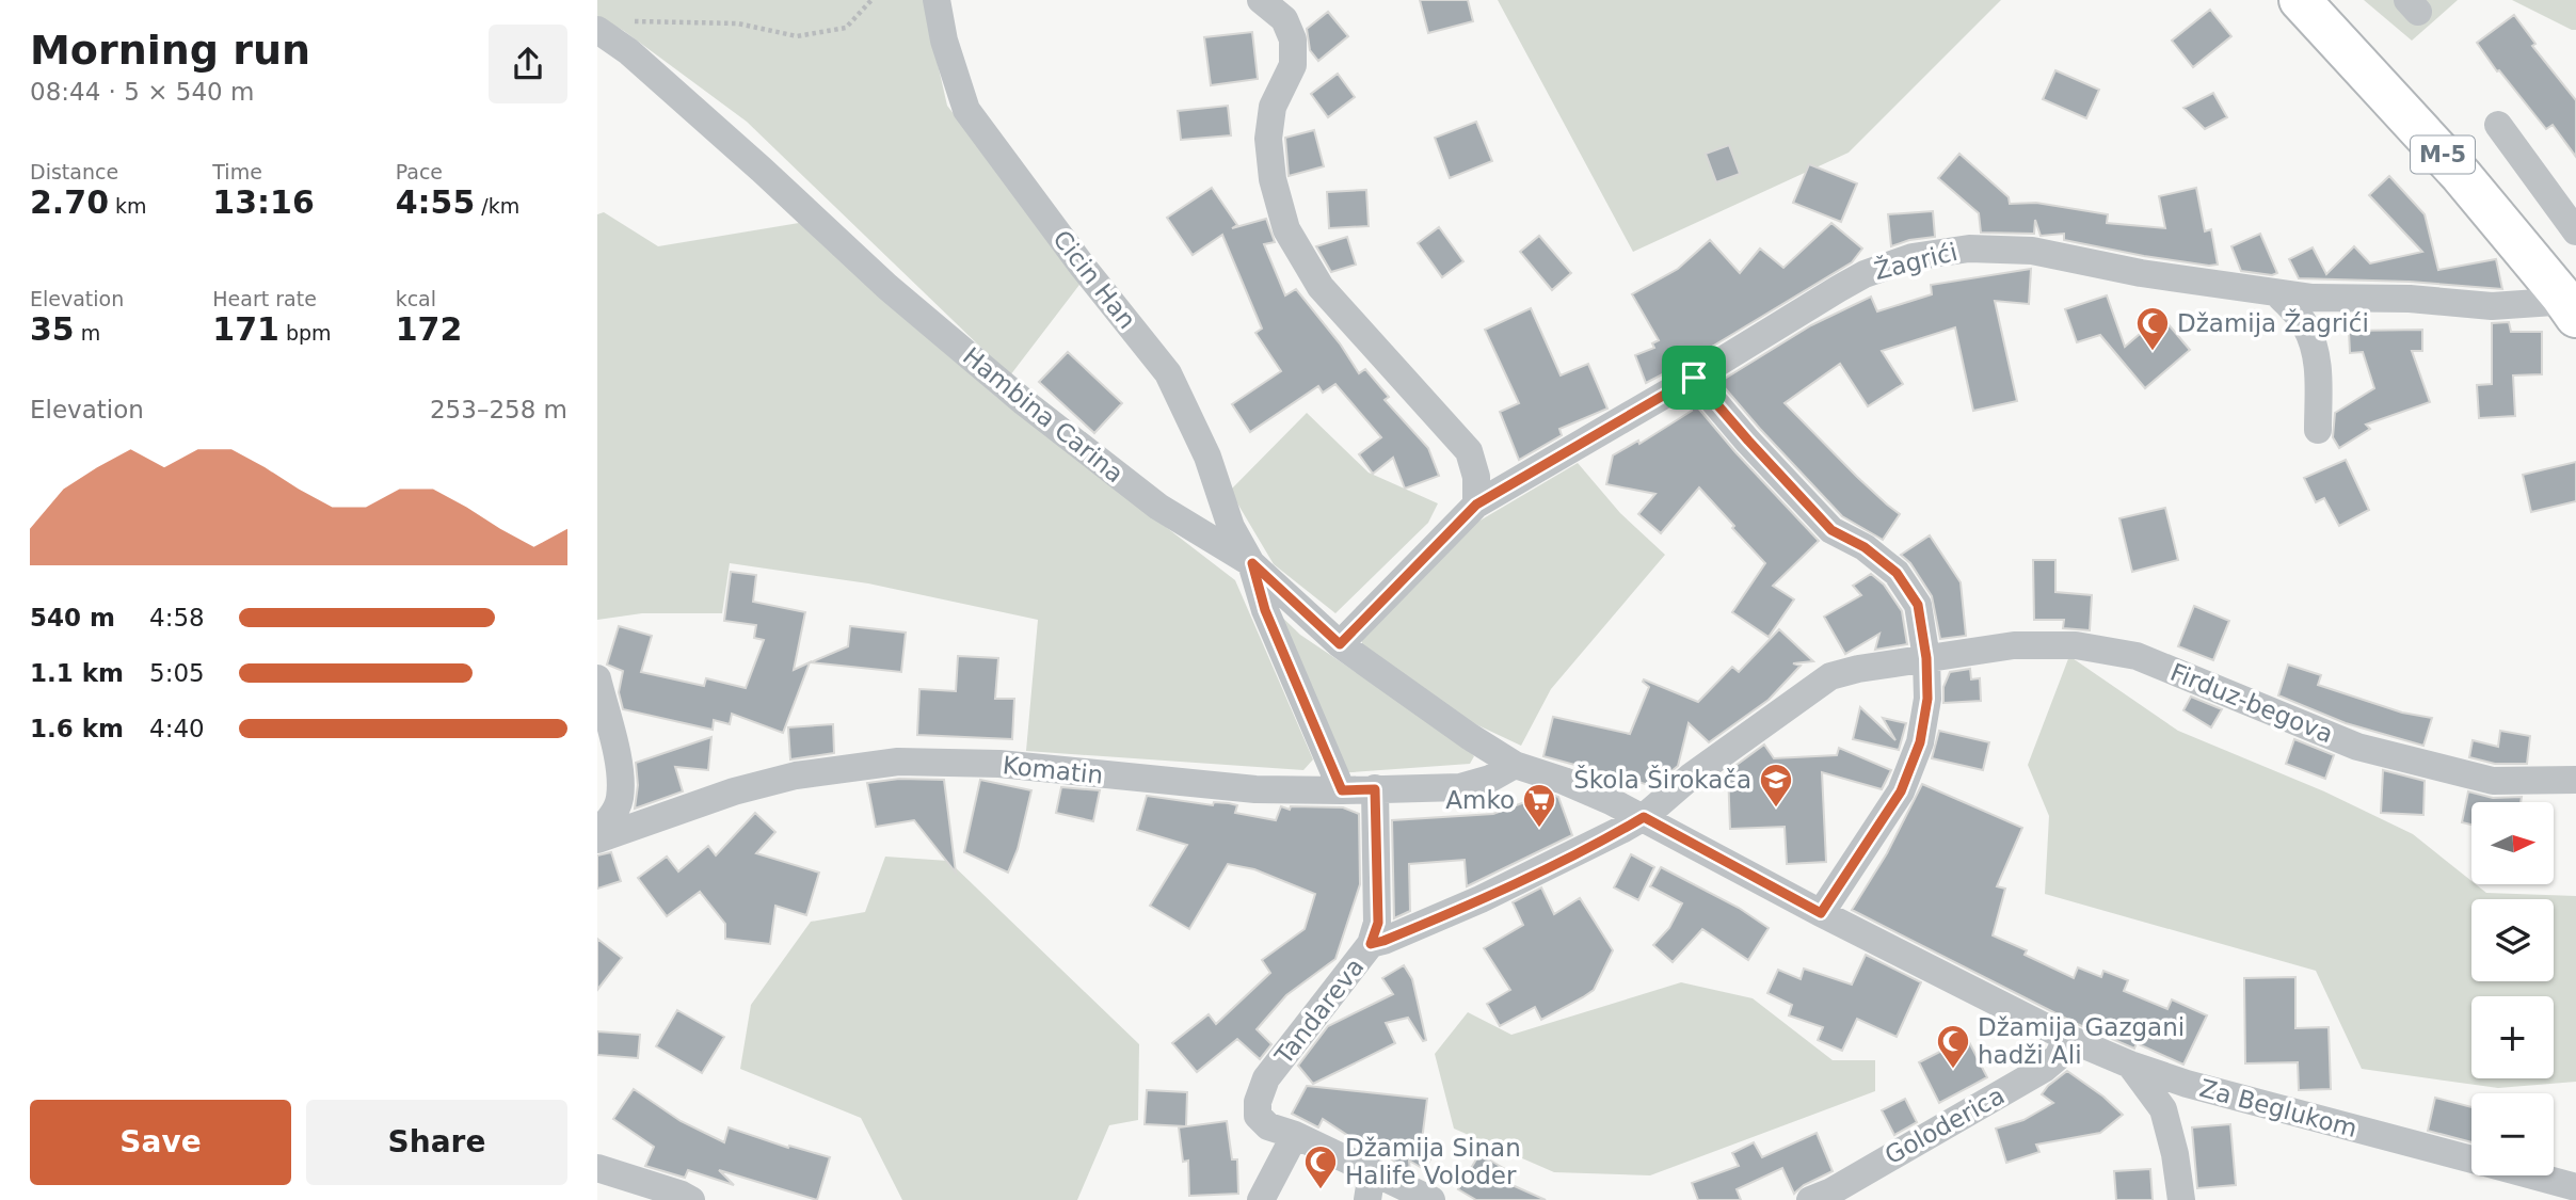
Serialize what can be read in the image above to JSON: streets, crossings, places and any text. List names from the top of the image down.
{
  "streets": {
    "main road": ["M-5"],
    "street": [
      "Žagrići",
      "Cicin Han",
      "Hambina Carina",
      "Firduz-begova",
      "Komatin",
      "Tandareva",
      "Za Beglukom",
      "Goloderica"
    ]
  },
  "crossings": [
    ["M-5", "Žagrići"],
    ["Žagrići", "Hambina Carina"],
    ["Cicin Han", "Hambina Carina"],
    ["Hambina Carina", "Komatin"],
    ["Hambina Carina", "Za Beglukom"],
    ["Firduz-begova", "Za Beglukom"],
    ["Komatin", "Tandareva"],
    ["Komatin", "Za Beglukom"],
    ["Za Beglukom", "Goloderica"]
  ],
  "places": {
    "mosque": ["Džamija Žagrići", "Džamija Gazgani hadži Ali", "Džamija Sinan Halife Voloder"],
    "school or university": ["Škola Širokača"],
    "supermarket": ["Amko"]
  },
  "north": "right",
  "page": {
    "heading": ["Morning run", "08:44 · 5 × 540 m"],
    "stats": [
      ["Distance", "2.70 km"],
      ["Time", "13:16"],
      ["Pace", "4:55 /km"],
      ["Elevation", "35 m"],
      ["Heart rate", "171 bpm"],
      ["kcal", "172"]
    ],
    "chart": ["Elevation", "253–258 m"],
    "list": [
      {
        "name": "540 m",
        "note": "4:58"
      },
      {
        "name": "1.1 km",
        "note": "5:05"
      },
      {
        "name": "1.6 km",
        "note": "4:40"
      }
    ],
    "map_buttons": ["+", "−"],
    "buttons": ["Save", "Share"]
  }
}
